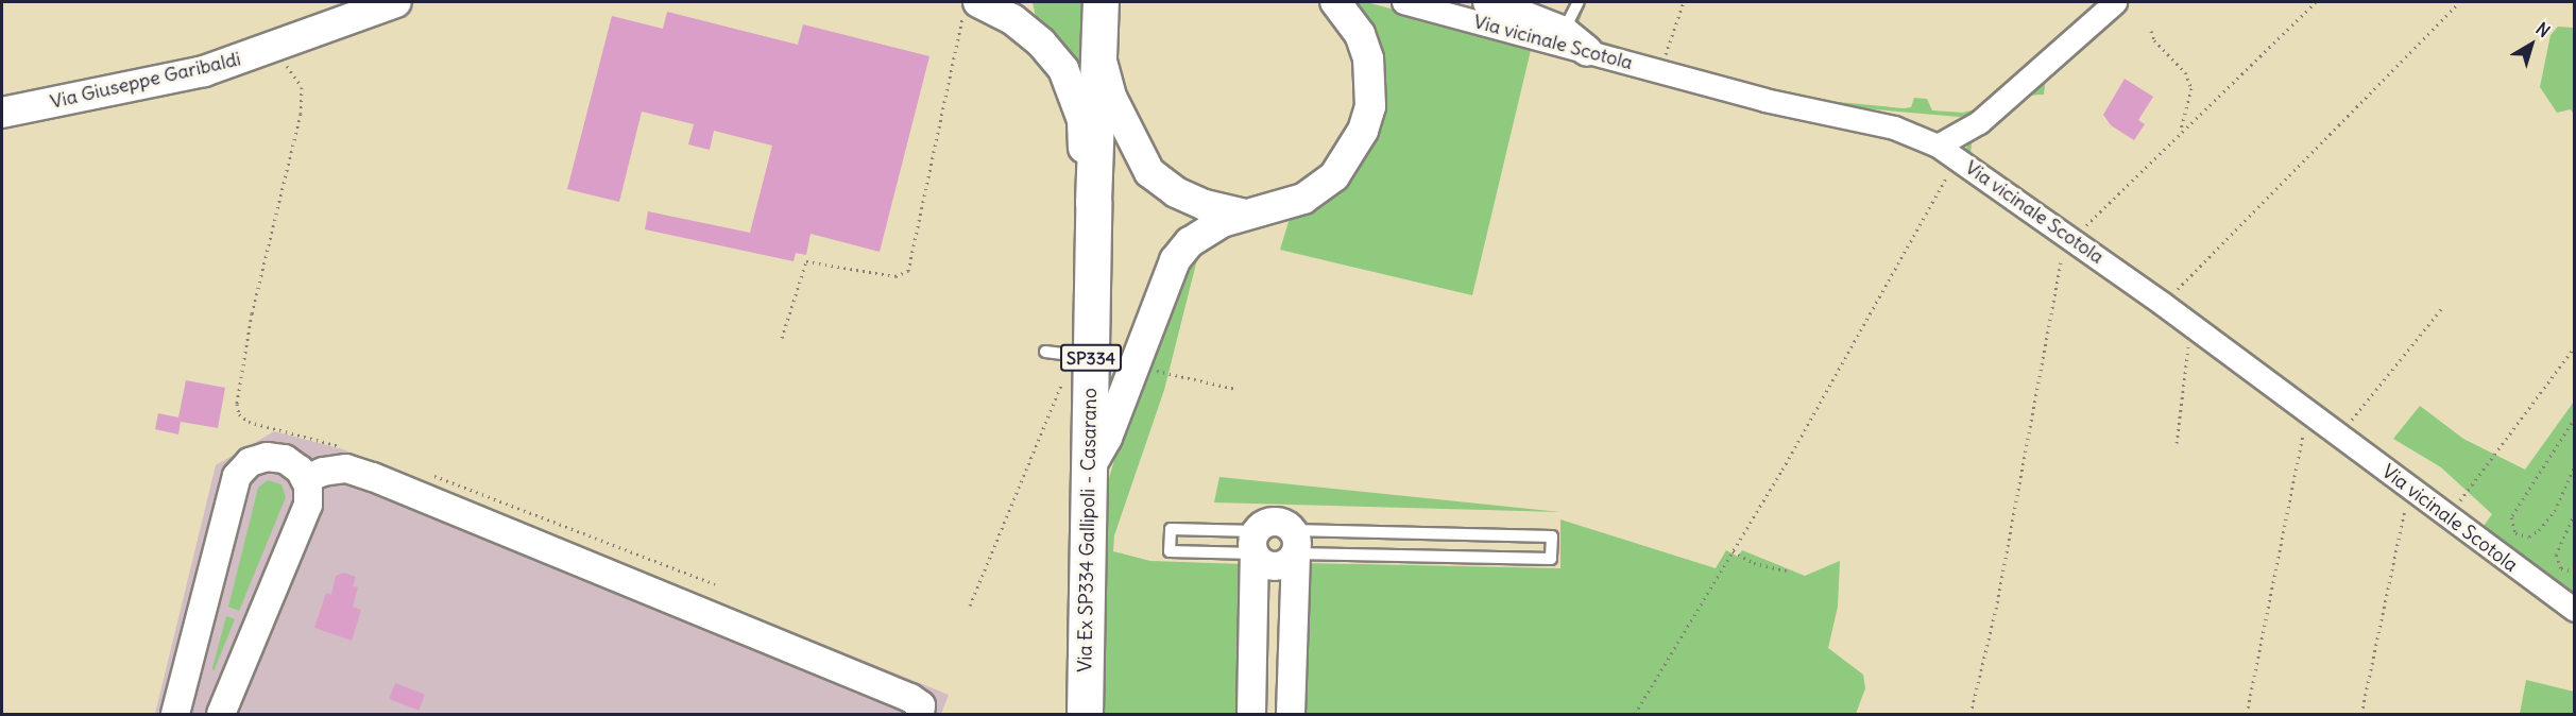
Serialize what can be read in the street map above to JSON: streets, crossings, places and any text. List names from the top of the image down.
{
  "streets": {
    "main road": ["Via Giuseppe Garibaldi", "SP334", "Via Ex SP334 Gallipoli - Casarano"],
    "street": ["Via vicinale Scotola"]
  },
  "north": "top right"
}
